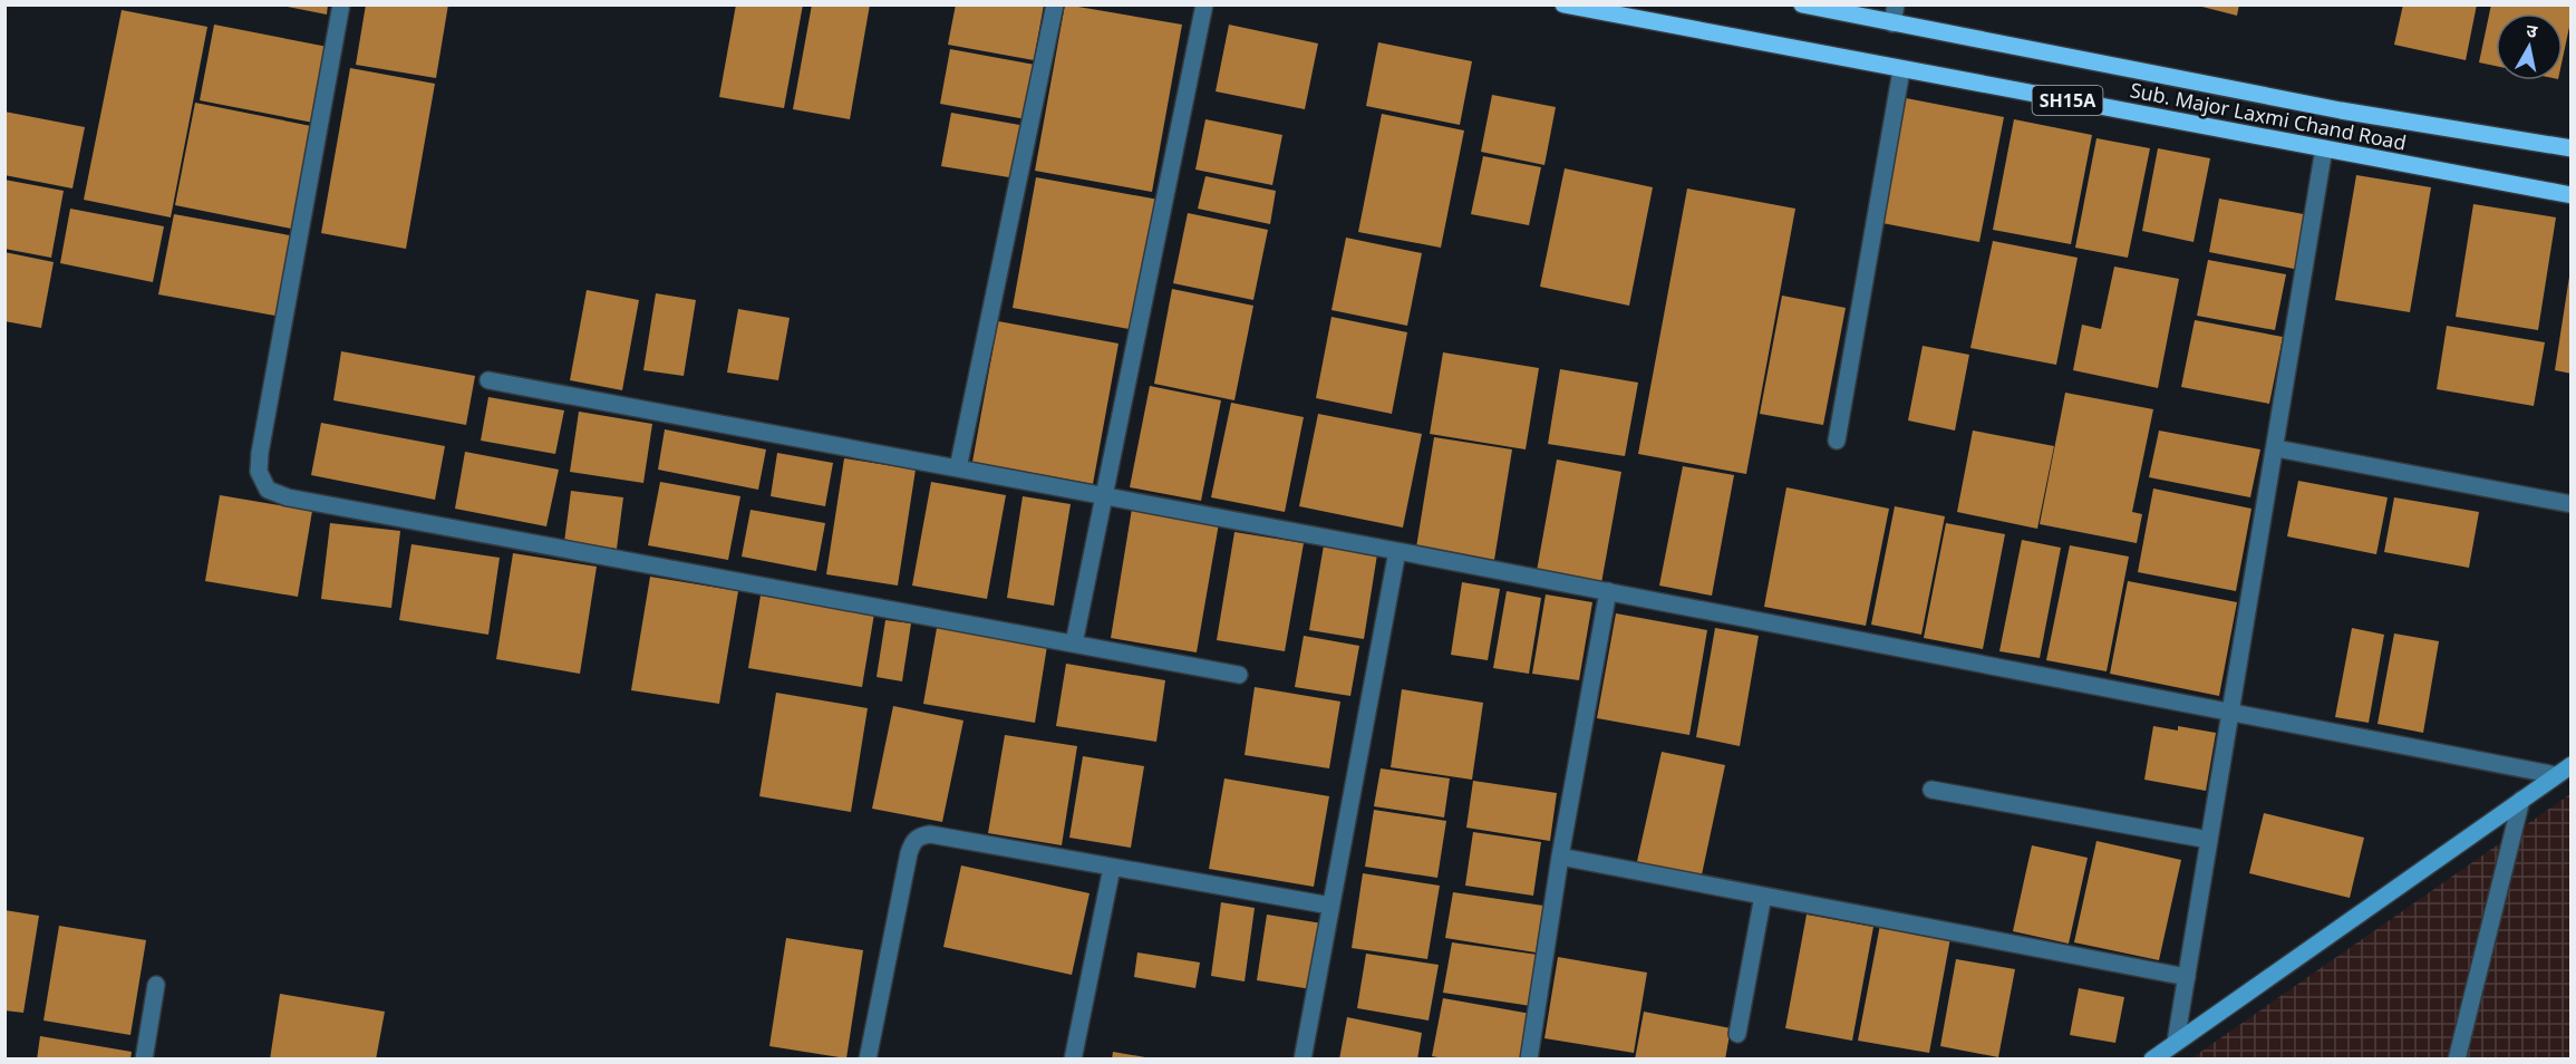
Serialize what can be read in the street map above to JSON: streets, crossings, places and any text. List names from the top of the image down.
{
  "streets": {
    "main road": ["SH15A", "Sub. Major Laxmi Chand Road"]
  },
  "north": "top"
}
